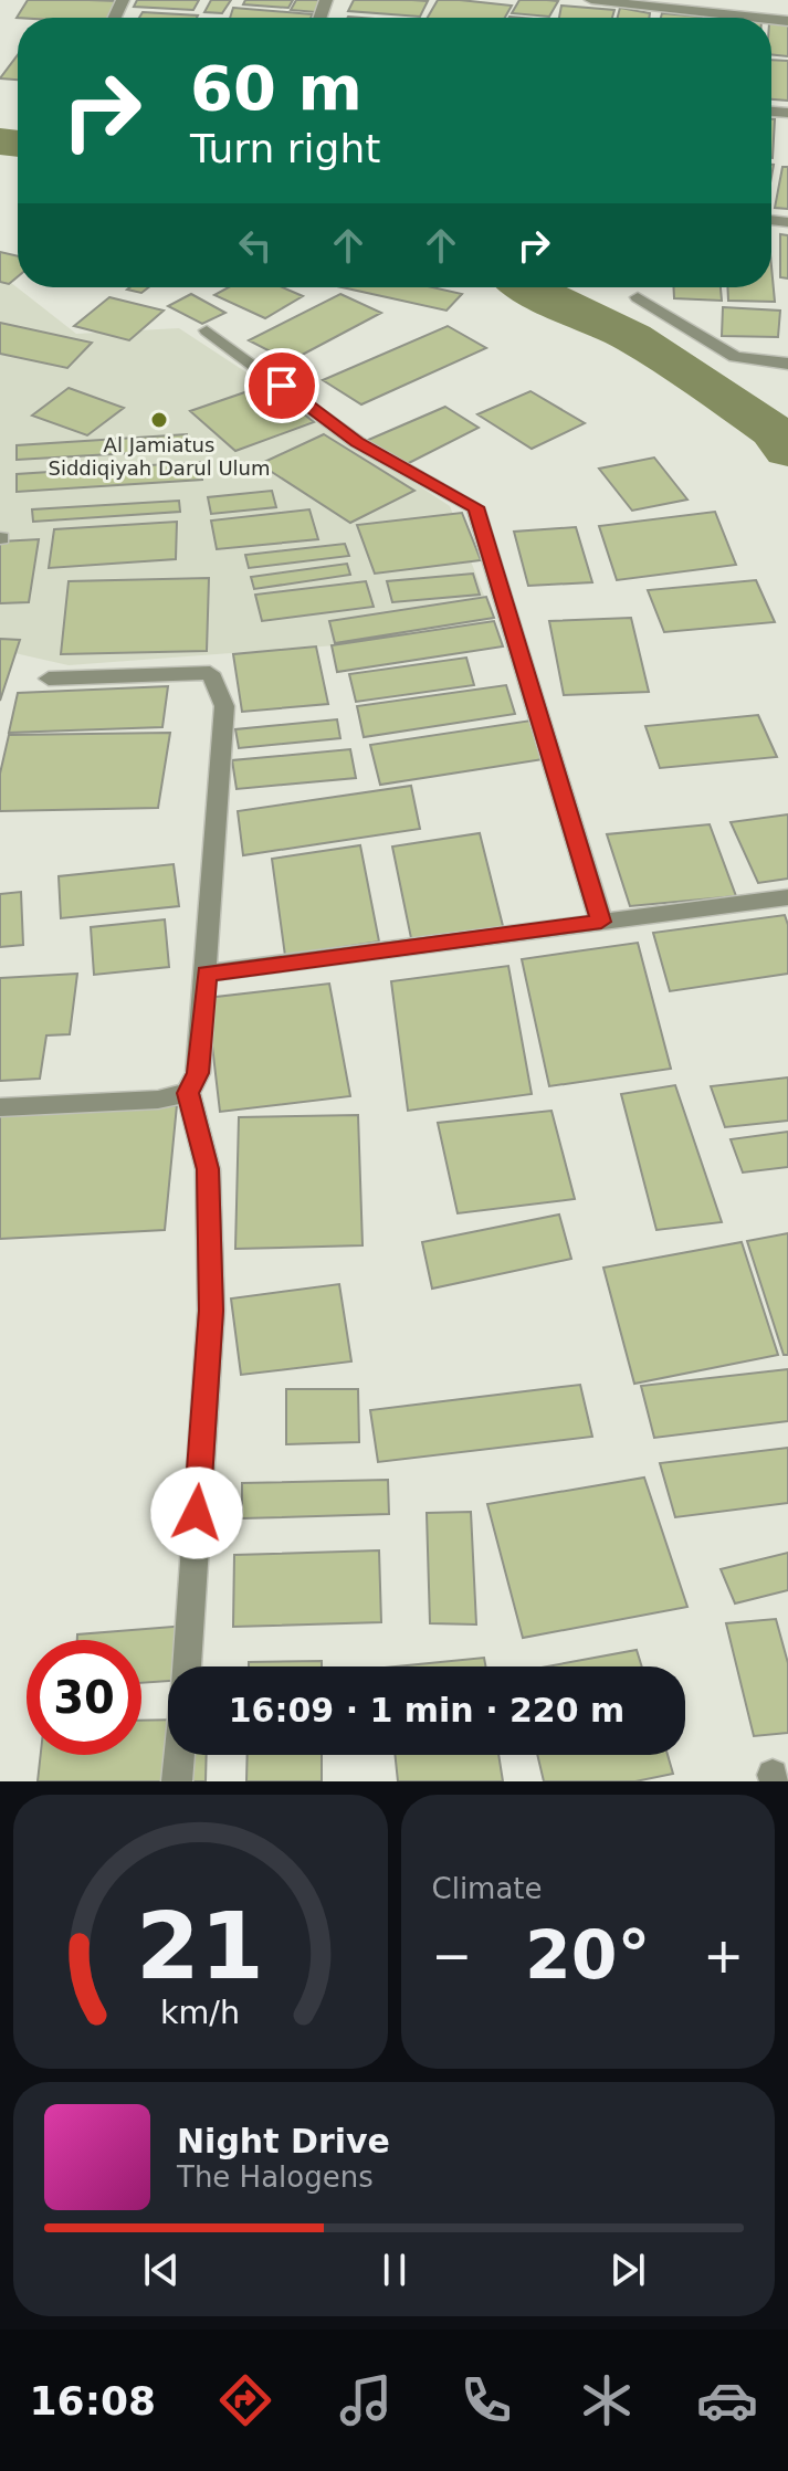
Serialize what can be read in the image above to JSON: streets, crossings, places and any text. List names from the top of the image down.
{
  "places": ["Al Jamiatus Siddiqiyah Darul Ulum"],
  "page": {
    "turn": ["60 m", "Turn right"],
    "limit": "30",
    "trip": "16:09 · 1 min · 220 m",
    "tile": "Climate",
    "heat": ["−", "20°", "+"],
    "song": ["Night Drive", "The Halogens"],
    "tabs": "16:08",
    "gauge": ["21", "km/h"]
  }
}
